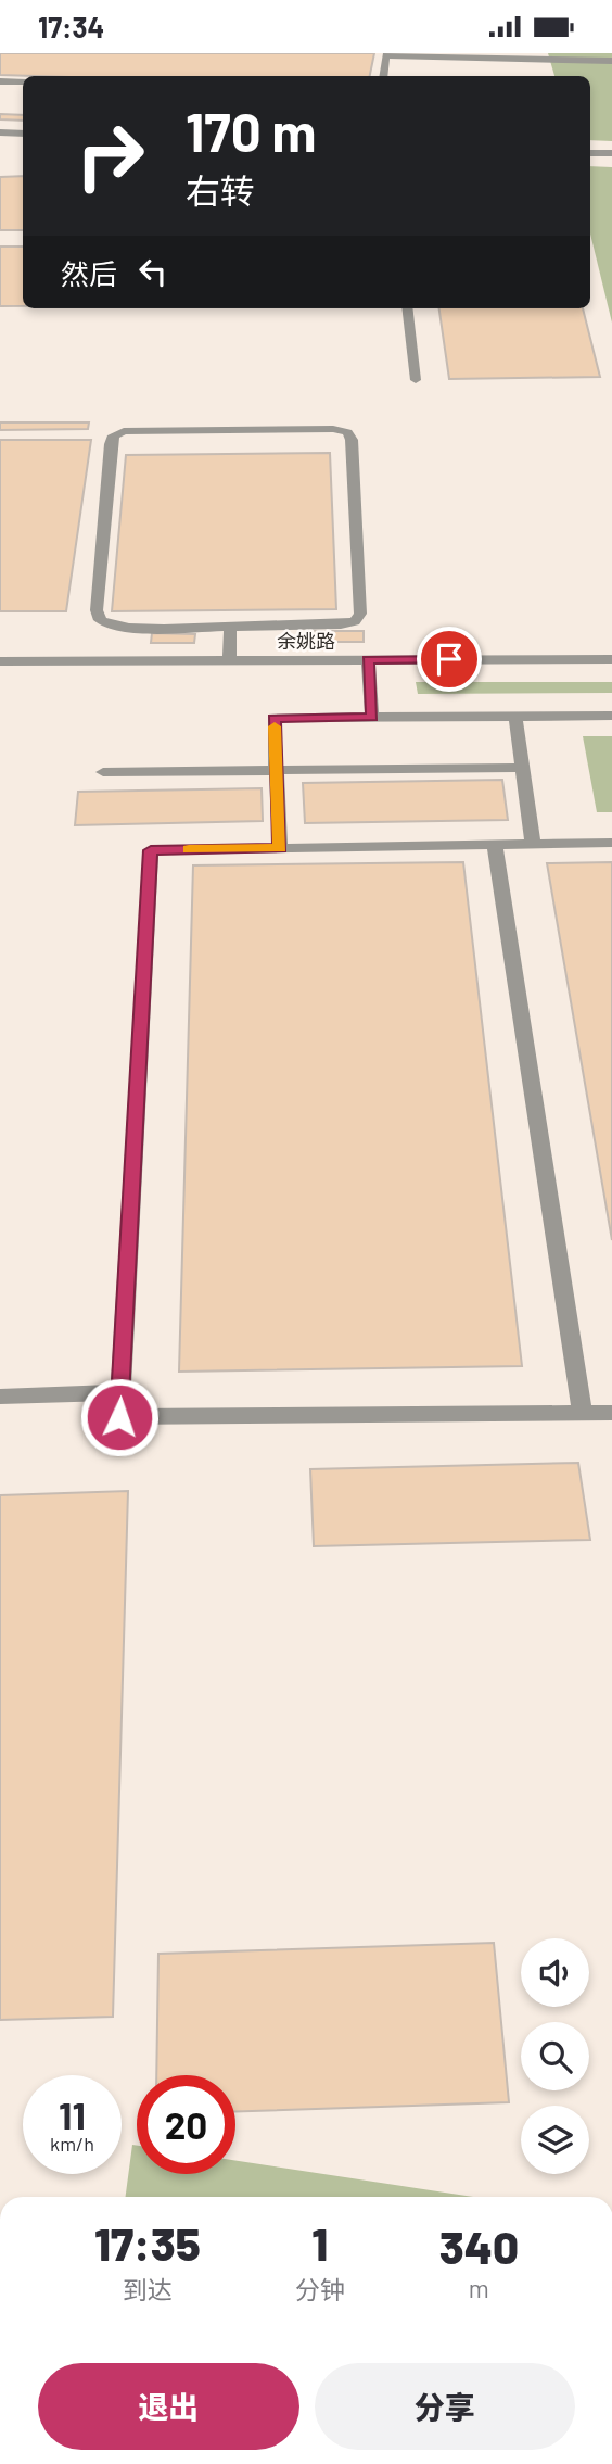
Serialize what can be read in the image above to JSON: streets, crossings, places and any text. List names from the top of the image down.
{
  "streets": {
    "street": ["余姚路"]
  },
  "page": {
    "status": "17:34",
    "turn": ["170 m", "右转"],
    "then": "然后",
    "speed": "11 km/h",
    "limit": "20",
    "eta": [
      "17:35",
      "到达",
      "1",
      "分钟",
      "340",
      "m"
    ],
    "buttons": ["退出", "分享"]
  }
}
